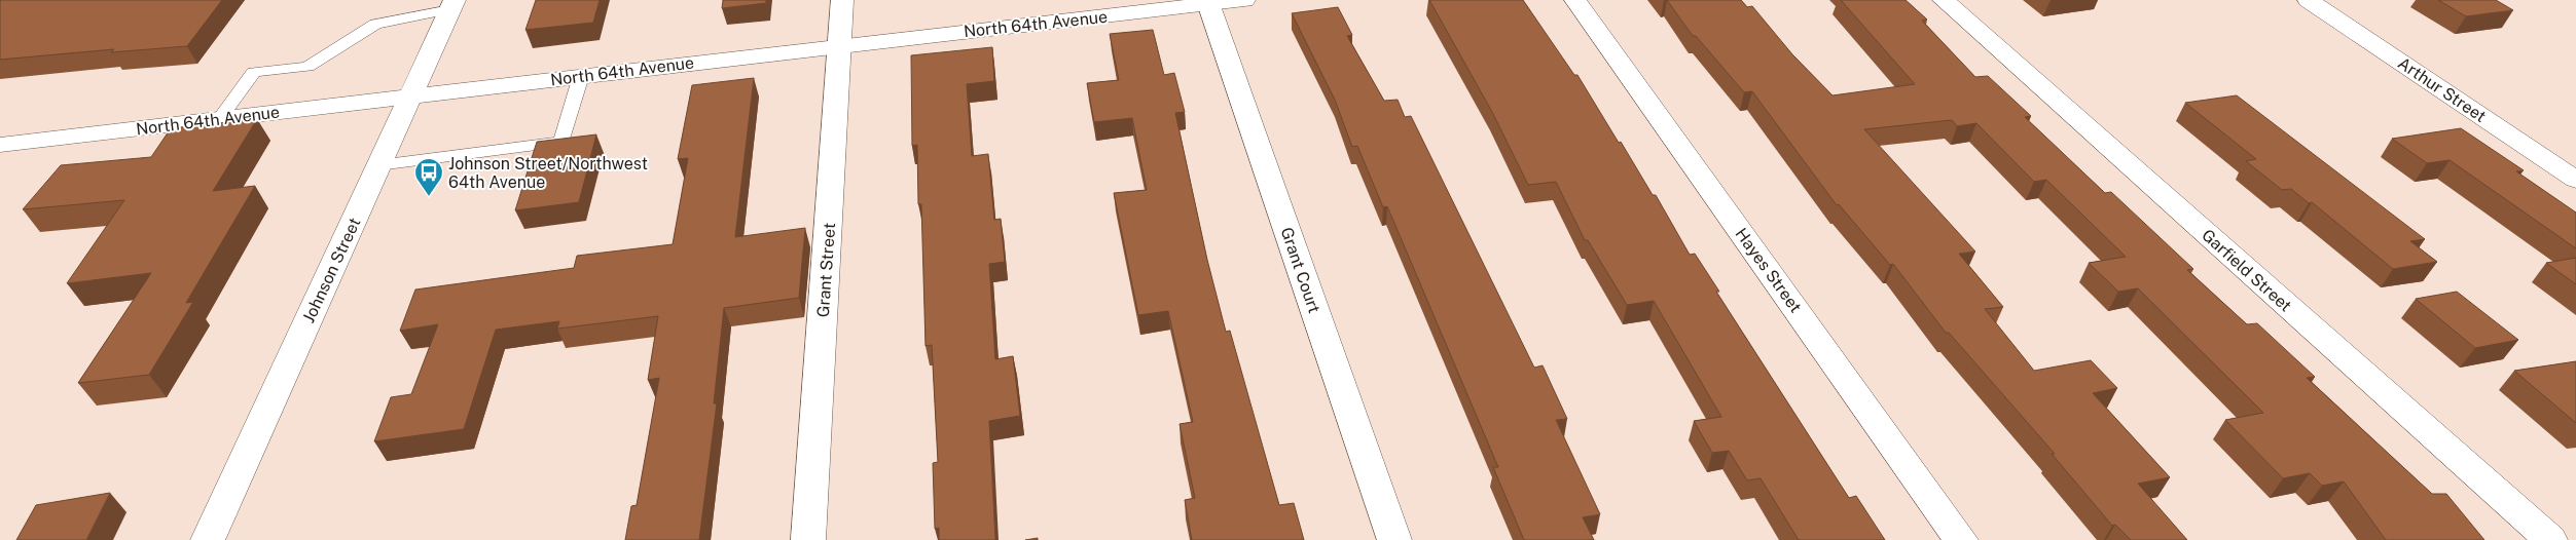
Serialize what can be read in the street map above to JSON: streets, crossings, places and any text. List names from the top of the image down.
{
  "streets": {
    "street": [
      "North 64th Avenue",
      "Arthur Street",
      "Johnson Street",
      "Grant Street",
      "Grant Court",
      "Hayes Street",
      "Garfield Street"
    ]
  },
  "crossings": [
    ["North 64th Avenue", "Johnson Street"],
    ["North 64th Avenue", "Grant Street"],
    ["North 64th Avenue", "Grant Court"]
  ],
  "places": {
    "bus stop": ["Johnson Street/Northwest 64th Avenue"]
  }
}
